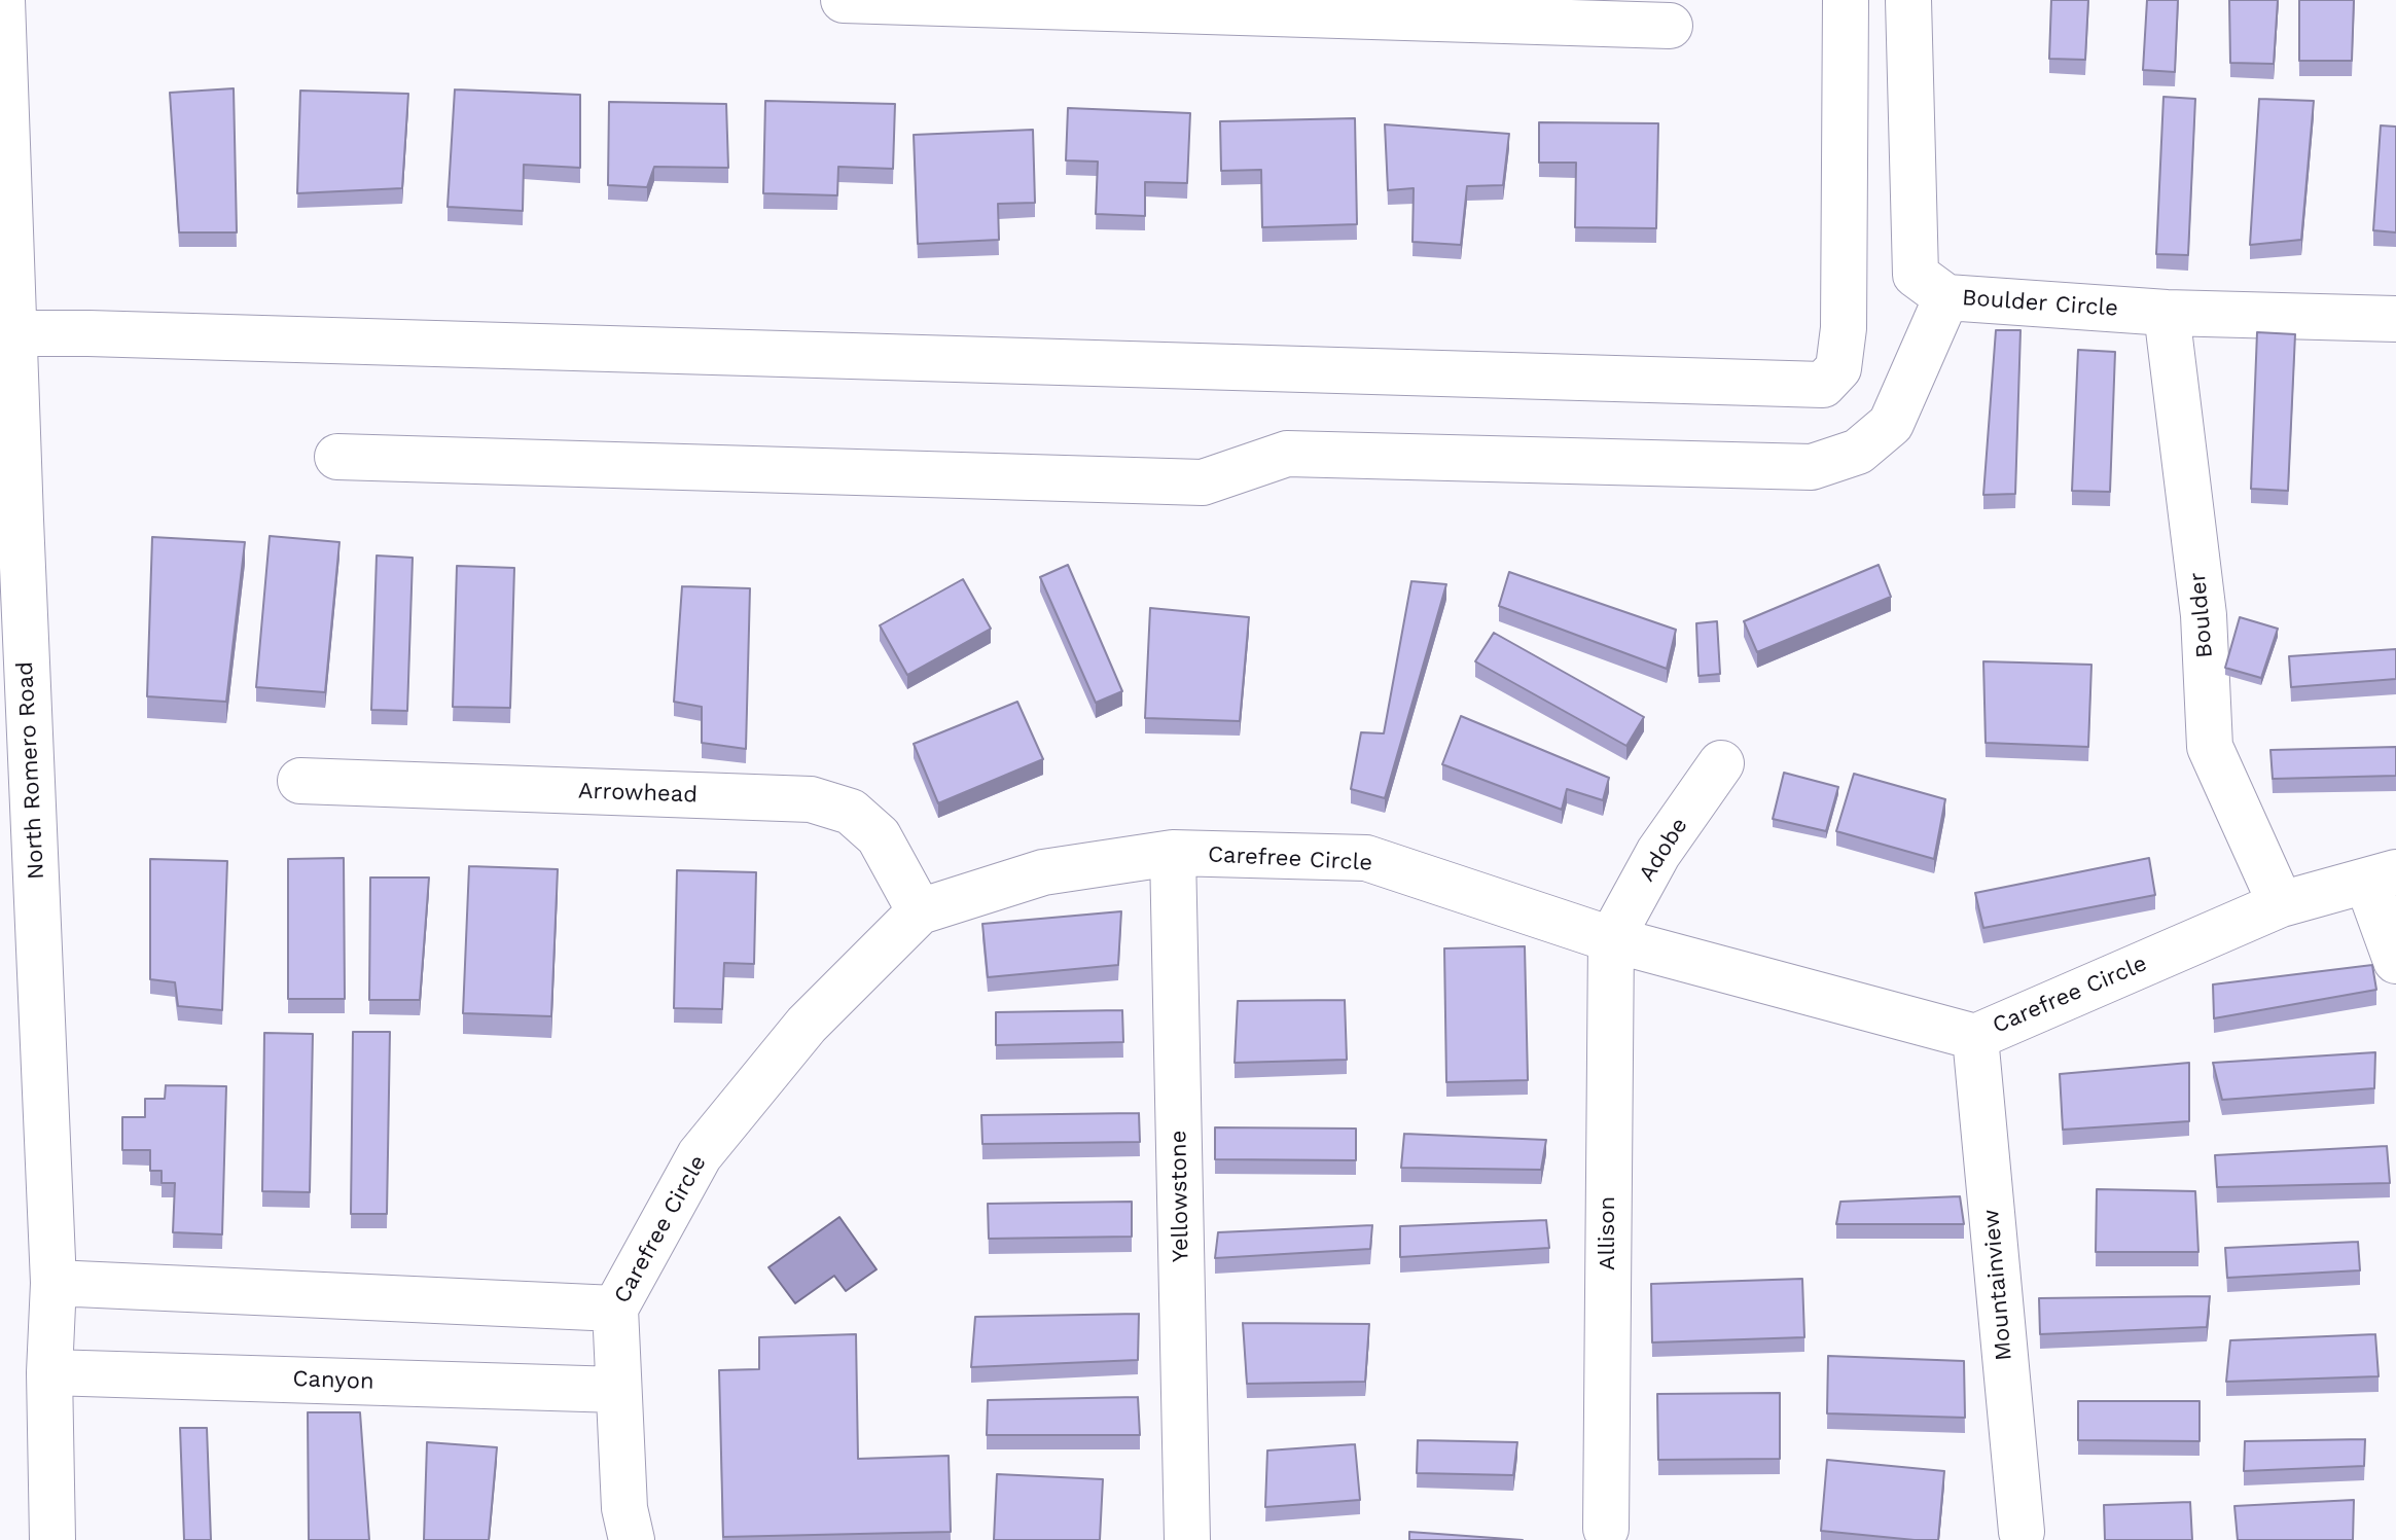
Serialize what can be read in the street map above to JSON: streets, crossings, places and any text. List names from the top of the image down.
{
  "streets": {
    "street": [
      "Boulder Circle",
      "Boulder",
      "North Romero Road",
      "Arrowhead",
      "Adobe",
      "Carefree Circle",
      "Yellowstone",
      "Allison",
      "Mountainview",
      "Canyon"
    ]
  },
  "crossings": [
    ["Boulder Circle", "Boulder"],
    ["Boulder", "Carefree Circle"],
    ["North Romero Road", "Canyon"],
    ["Arrowhead", "Carefree Circle"],
    ["Adobe", "Carefree Circle"],
    ["Adobe", "Allison"],
    ["Carefree Circle", "Yellowstone"],
    ["Carefree Circle", "Allison"],
    ["Carefree Circle", "Mountainview"],
    ["Carefree Circle", "Canyon"]
  ]
}
